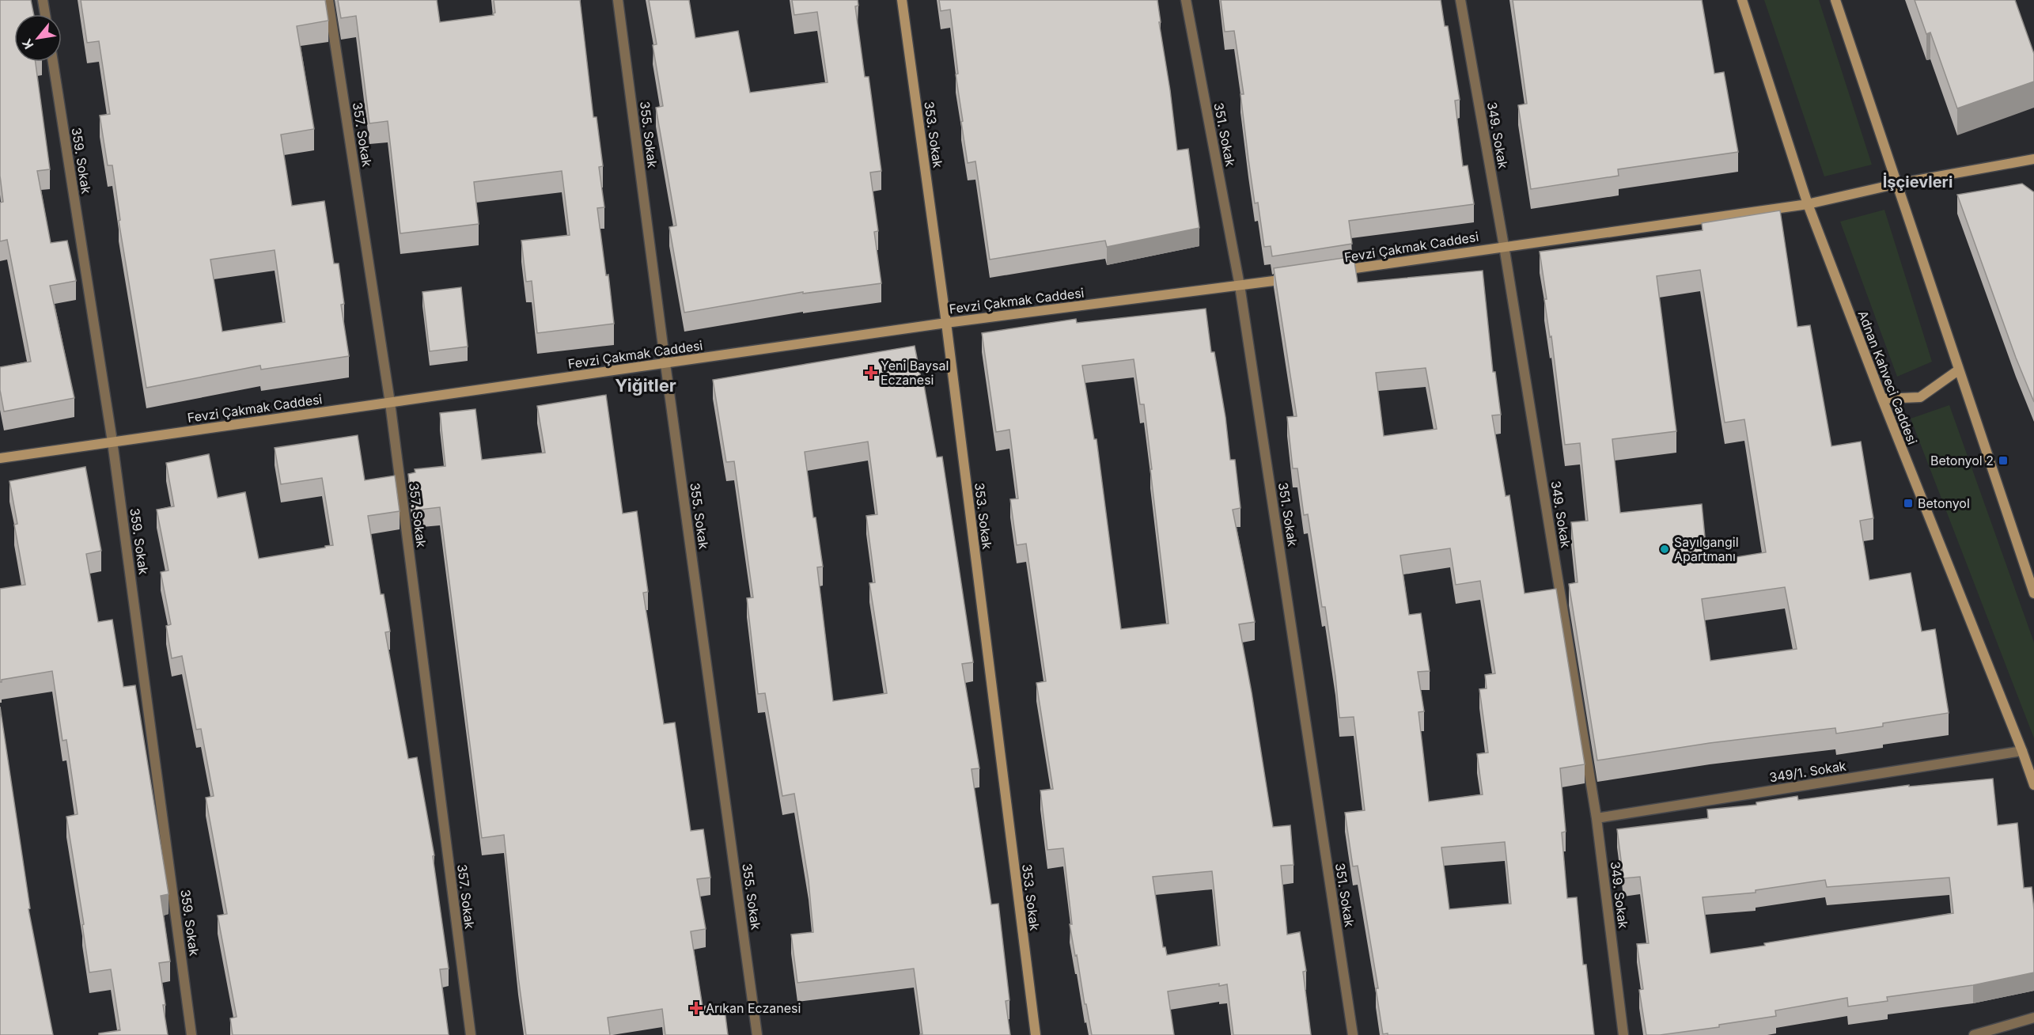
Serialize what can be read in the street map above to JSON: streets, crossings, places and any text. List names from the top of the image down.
{
  "streets": {
    "main road": ["353. Sokak", "Fevzi Çakmak Caddesi", "Adnan Kahveci Caddesi"],
    "street": [
      "357. Sokak",
      "355. Sokak",
      "351. Sokak",
      "349. Sokak",
      "359. Sokak",
      "349/1. Sokak"
    ]
  },
  "crossings": [
    ["357. Sokak", "Fevzi Çakmak Caddesi"],
    ["355. Sokak", "Fevzi Çakmak Caddesi"],
    ["353. Sokak", "Fevzi Çakmak Caddesi"],
    ["351. Sokak", "Fevzi Çakmak Caddesi"],
    ["349. Sokak", "Fevzi Çakmak Caddesi"],
    ["349. Sokak", "349/1. Sokak"],
    ["359. Sokak", "Fevzi Çakmak Caddesi"],
    ["Fevzi Çakmak Caddesi", "Adnan Kahveci Caddesi"],
    ["Adnan Kahveci Caddesi", "349/1. Sokak"]
  ],
  "districts": ["İşçievleri", "Yiğitler"],
  "places": {
    "health": ["Yeni Baysal Eczanesi", "Arıkan Eczanesi"],
    "transit": ["Betonyol 2", "Betonyol"],
    "other": ["Sayılgangil Apartmanı"]
  },
  "north": "bottom left"
}
